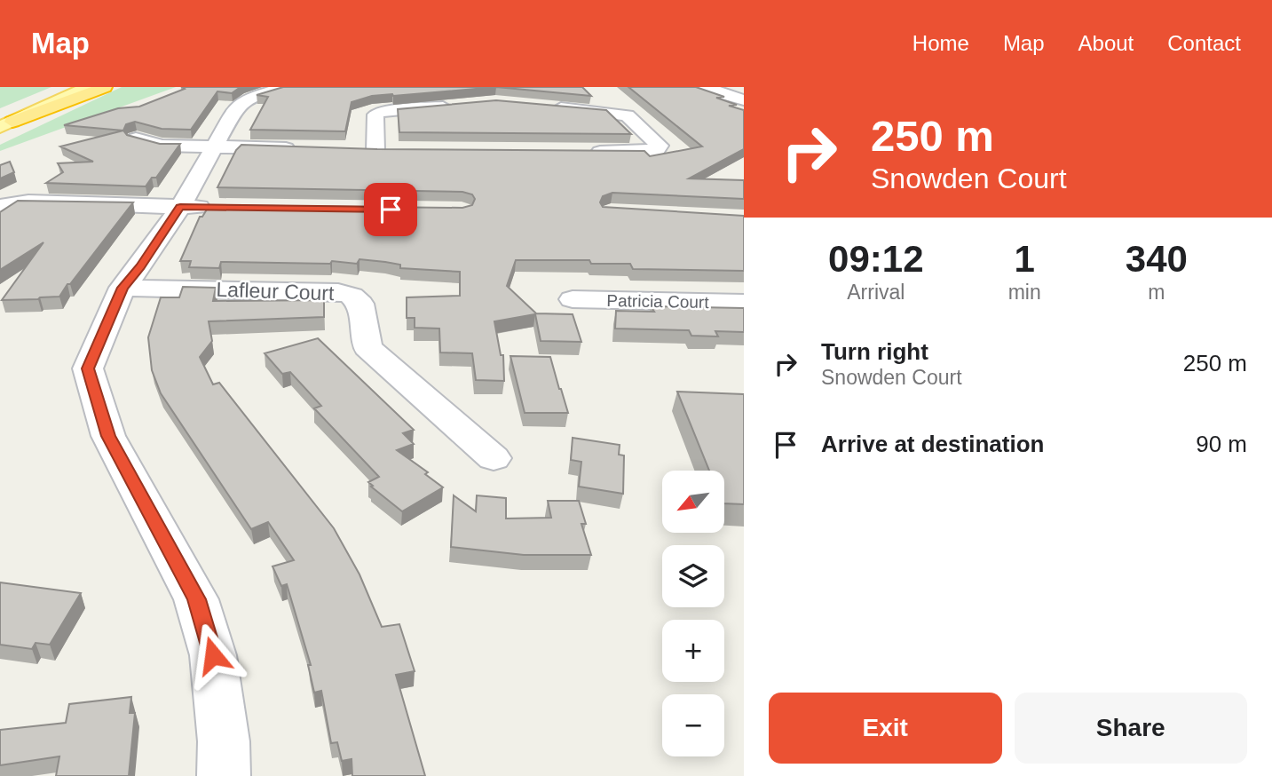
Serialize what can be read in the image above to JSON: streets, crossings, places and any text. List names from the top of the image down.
{
  "streets": {
    "street": ["Lafleur Court", "Patricia Court"]
  },
  "north": "bottom left",
  "page": {
    "header": "Map",
    "nav": [
      "Home",
      "Map",
      "About",
      "Contact"
    ],
    "turn": ["250 m", "Snowden Court"],
    "eta": [
      "09:12",
      "Arrival",
      "1",
      "min",
      "340",
      "m"
    ],
    "list": [
      {
        "name": "Turn right",
        "note": "Snowden Court",
        "value": "250 m"
      },
      {
        "name": "Arrive at destination",
        "value": "90 m"
      }
    ],
    "map_buttons": ["+", "−"],
    "buttons": ["Exit", "Share"]
  }
}
